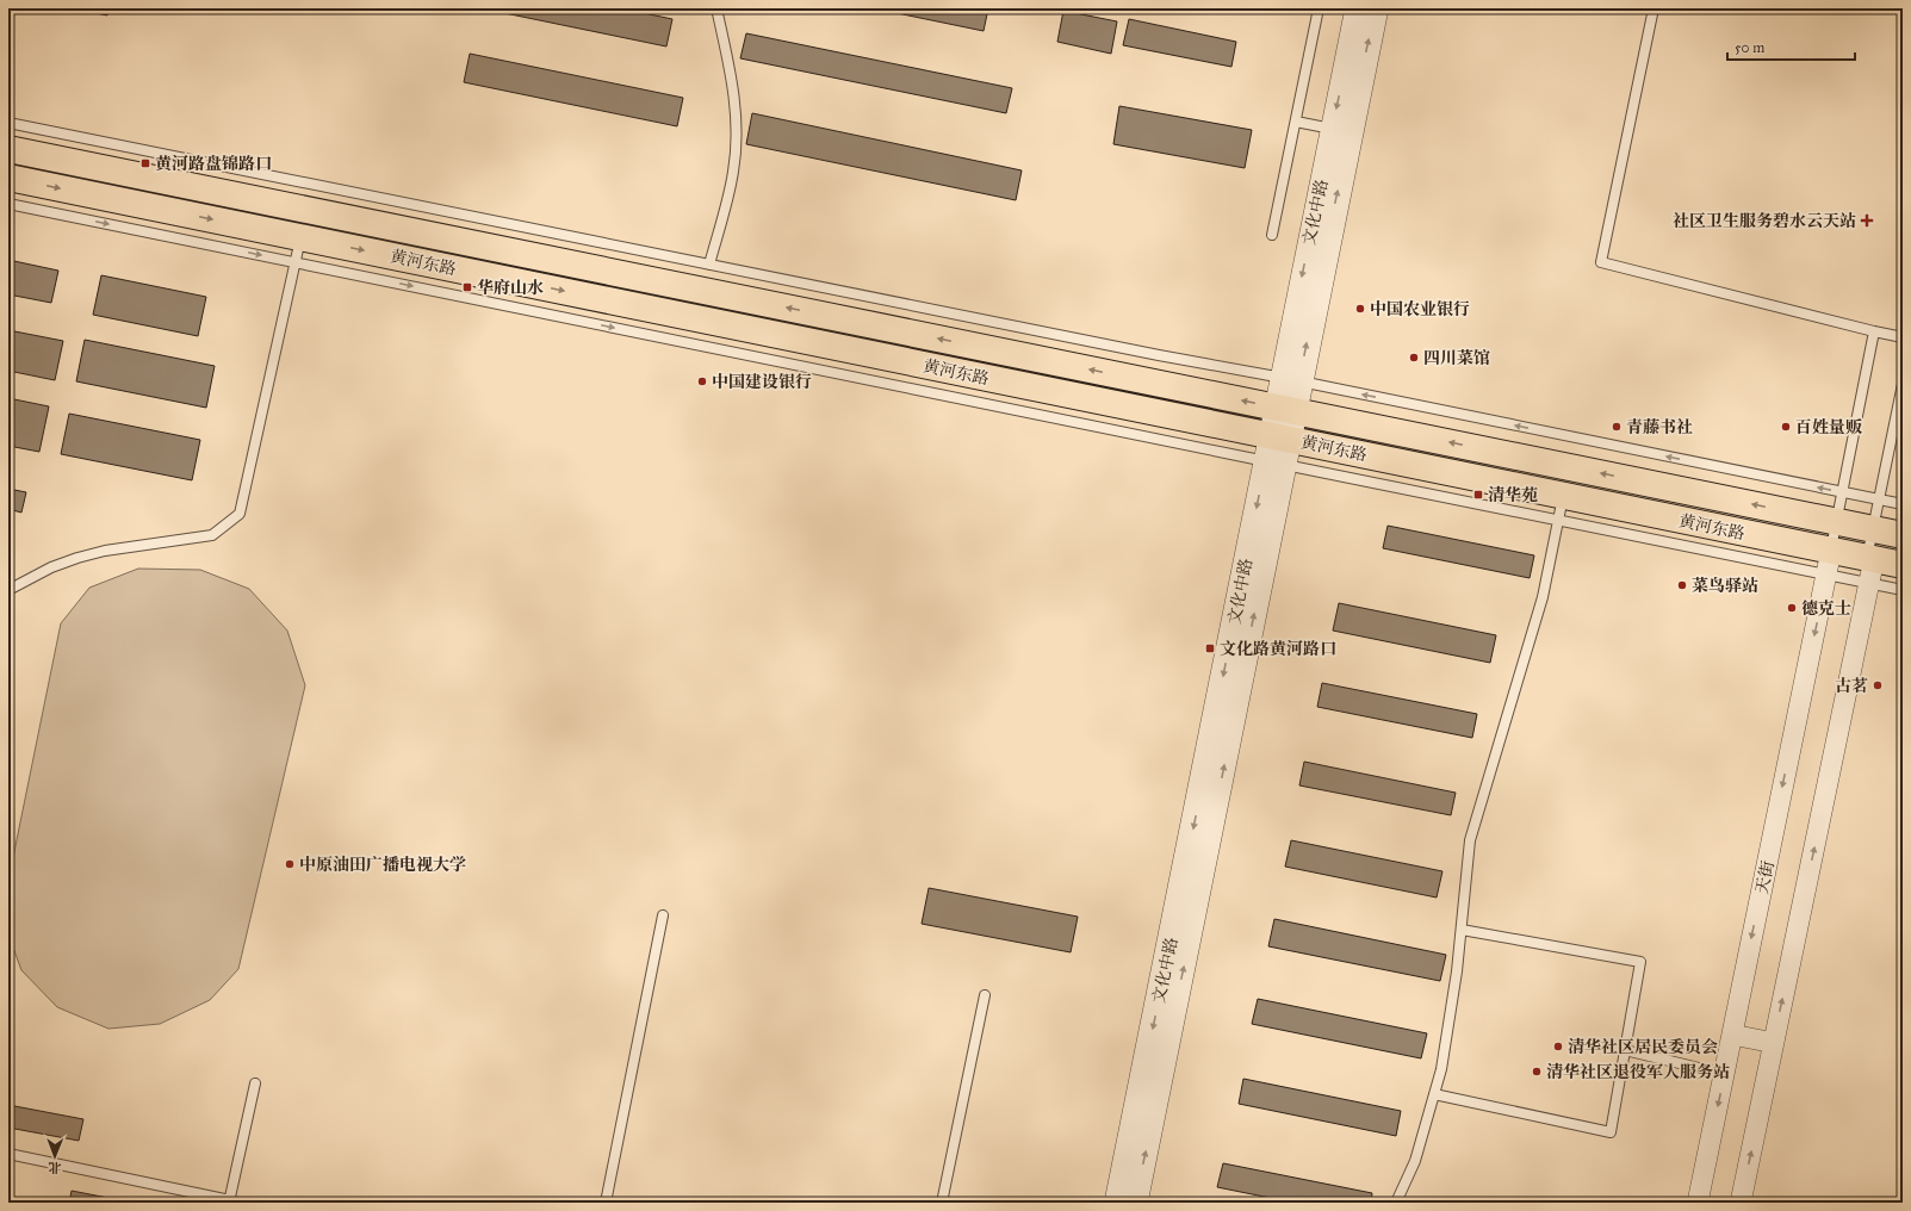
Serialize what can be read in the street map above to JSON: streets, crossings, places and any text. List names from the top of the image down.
{
  "streets": {
    "main road": ["黄河东路"],
    "street": ["文化中路", "天街"]
  },
  "crossings": [
    ["文化中路", "黄河东路"],
    ["黄河东路", "天街"]
  ],
  "places": {
    "transit": [
      "黄河路盘锦路口",
      "华府山水",
      "清华苑",
      "文化路黄河路口"
    ],
    "health": ["社区卫生服务碧水云天站"],
    "other": [
      "中国农业银行",
      "四川菜馆",
      "中国建设银行",
      "青藤书社",
      "百姓量贩",
      "菜鸟驿站",
      "德克士",
      "古茗",
      "中原油田广播电视大学",
      "清华社区居民委员会",
      "清华社区退役军人服务站"
    ]
  },
  "scale_bar": "50 m",
  "north": "bottom"
}
